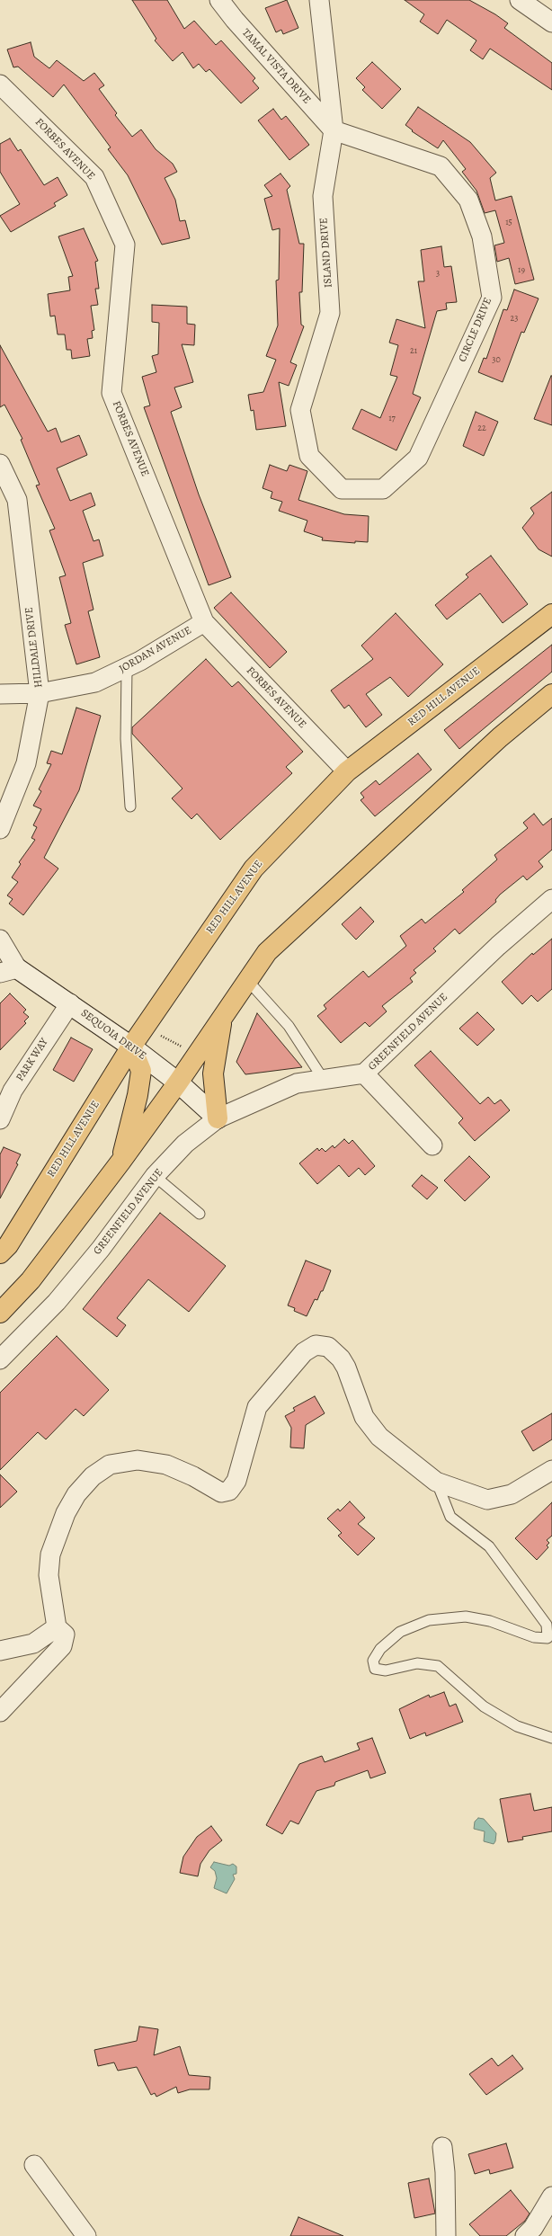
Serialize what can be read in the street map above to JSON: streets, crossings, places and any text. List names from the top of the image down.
{
  "streets": {
    "main road": ["RED HILL AVENUE"],
    "street": [
      "TAMAL VISTA DRIVE",
      "FORBES AVENUE",
      "ISLAND DRIVE",
      "CIRCLE DRIVE",
      "HILLDALE DRIVE",
      "JORDAN AVENUE",
      "GREENFIELD AVENUE",
      "SEQUOIA DRIVE",
      "PARK WAY"
    ]
  },
  "crossings": [
    ["TAMAL VISTA DRIVE", "ISLAND DRIVE"],
    ["TAMAL VISTA DRIVE", "CIRCLE DRIVE"],
    ["FORBES AVENUE", "JORDAN AVENUE"],
    ["FORBES AVENUE", "RED HILL AVENUE"],
    ["ISLAND DRIVE", "CIRCLE DRIVE"],
    ["HILLDALE DRIVE", "JORDAN AVENUE"],
    ["RED HILL AVENUE", "SEQUOIA DRIVE"],
    ["GREENFIELD AVENUE", "SEQUOIA DRIVE"],
    ["SEQUOIA DRIVE", "PARK WAY"]
  ],
  "house_numbers": [
    "15",
    "19",
    "3",
    "23",
    "21",
    "30",
    "17",
    "22"
  ]
}
